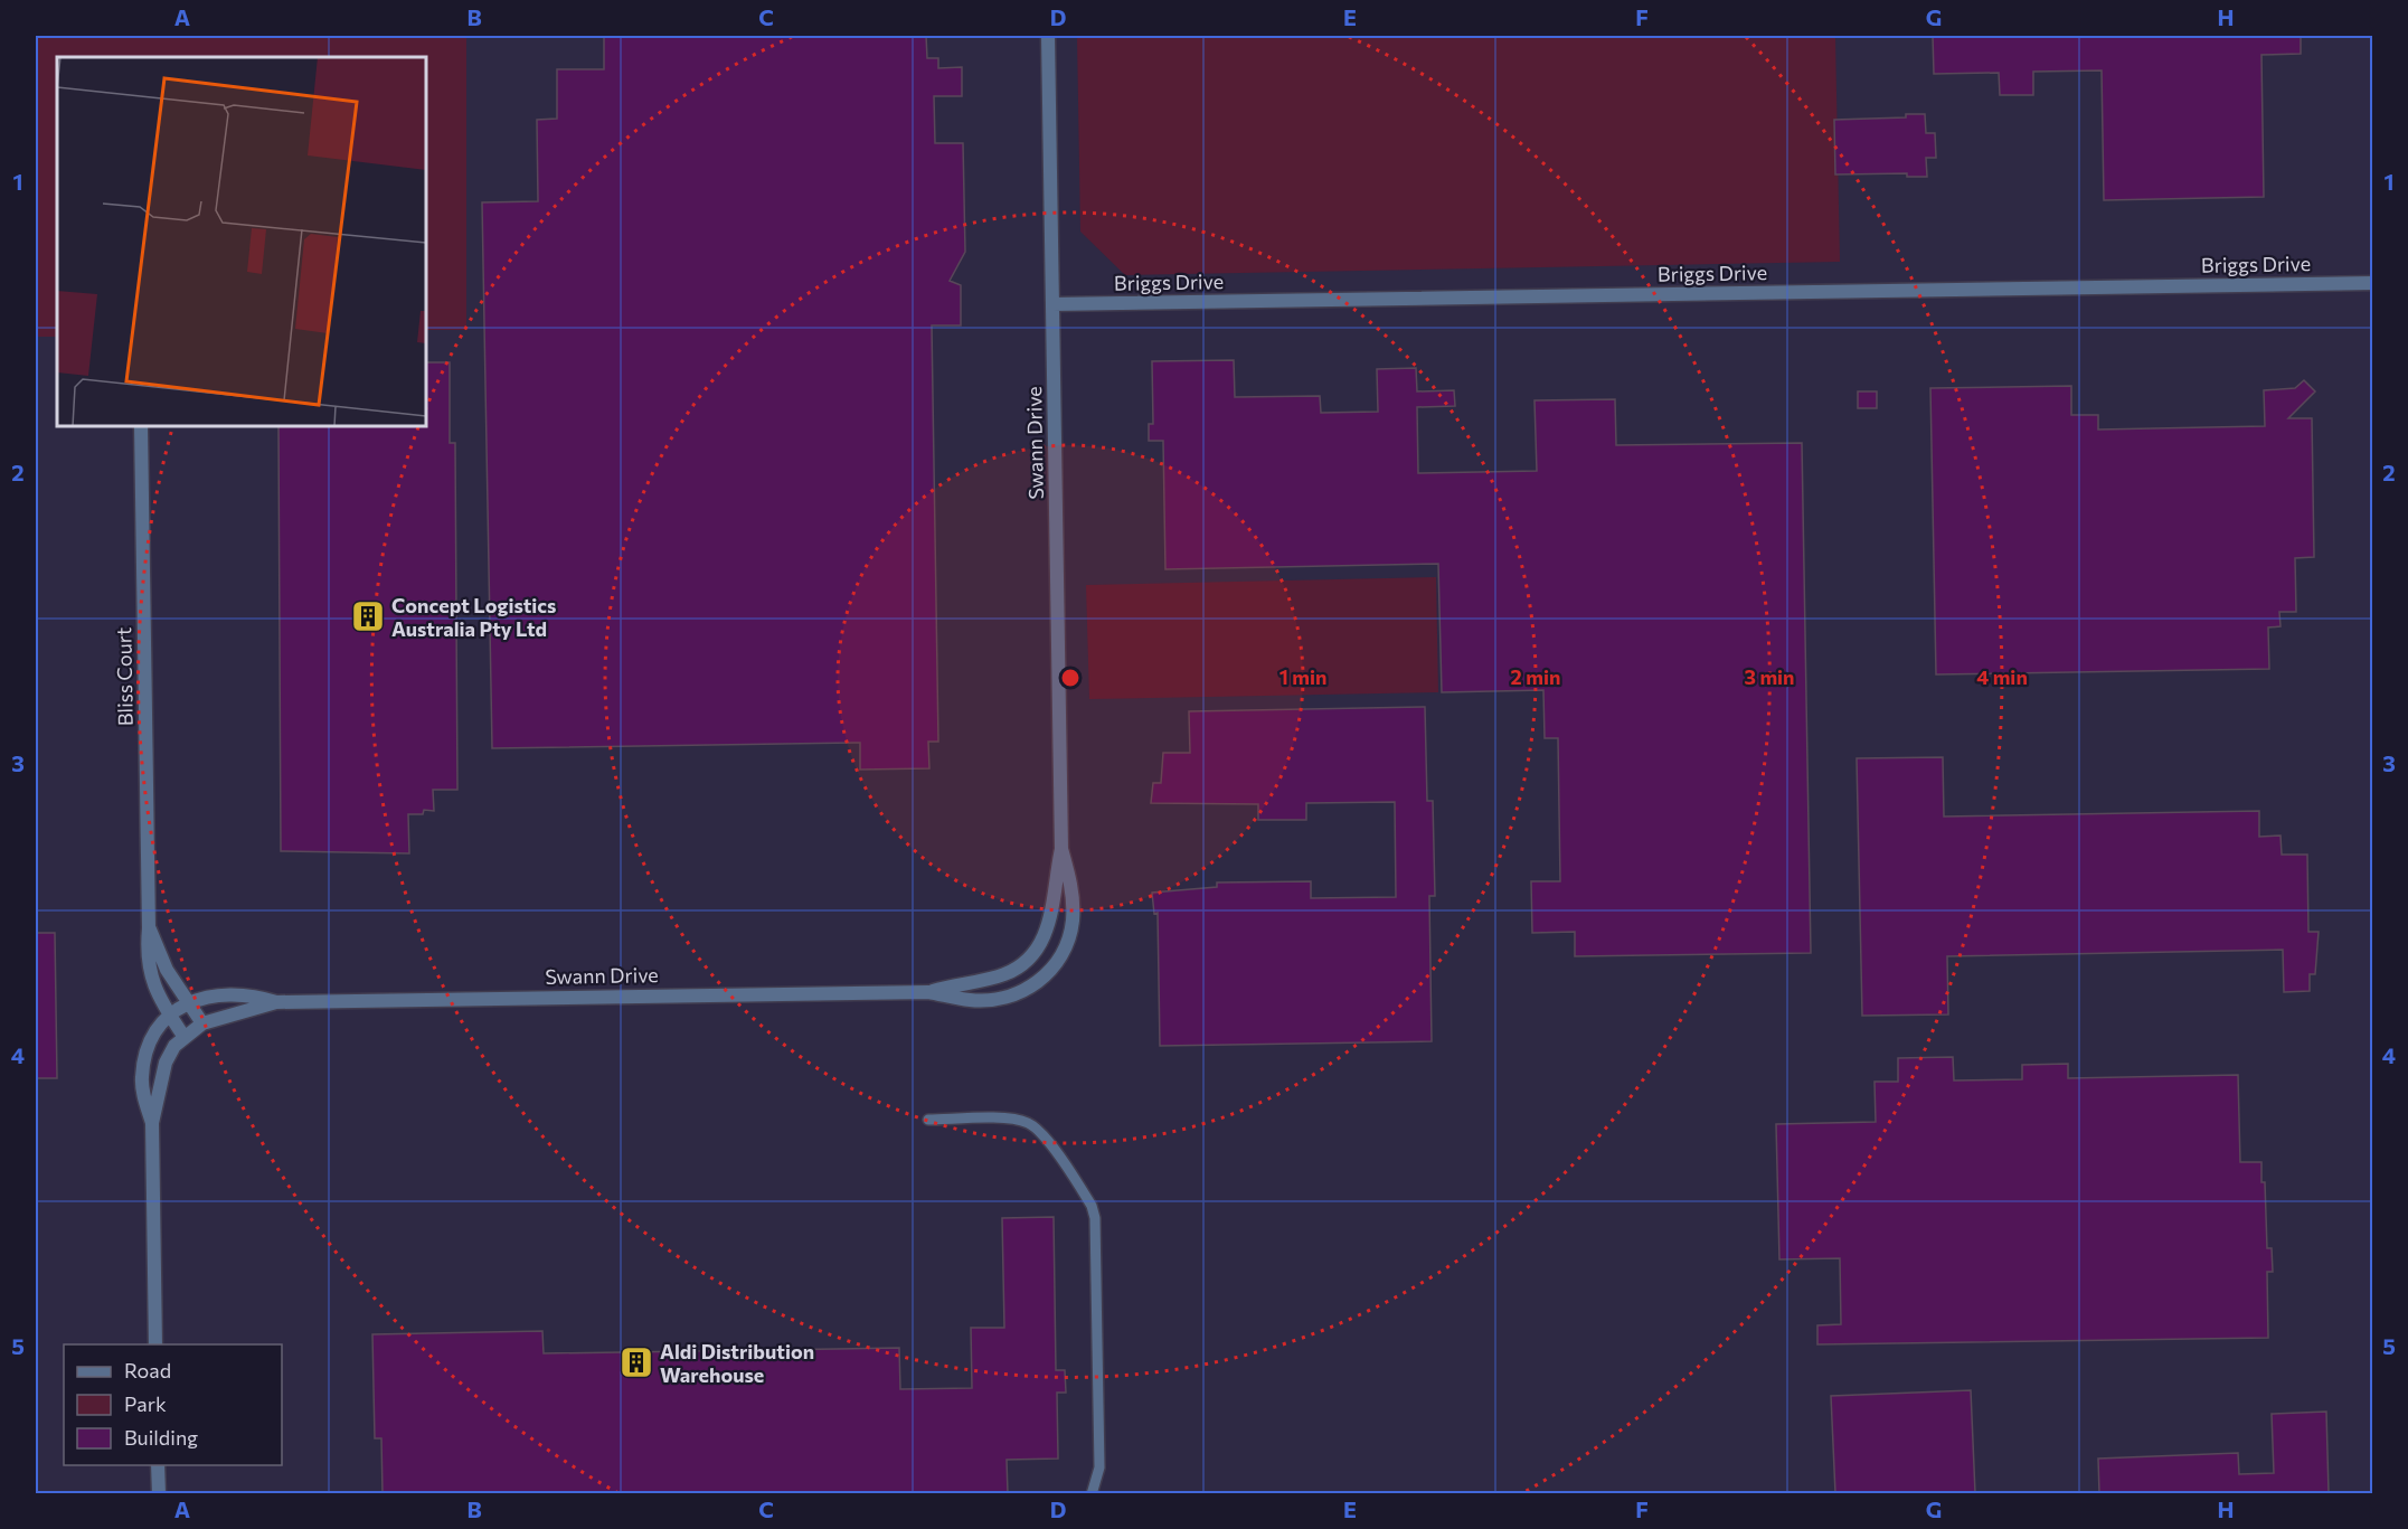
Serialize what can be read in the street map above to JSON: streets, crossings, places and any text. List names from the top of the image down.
{
  "streets": {
    "street": ["Briggs Drive", "Swann Drive", "Bliss Court"]
  },
  "crossings": [
    ["Briggs Drive", "Swann Drive"],
    ["Swann Drive", "Bliss Court"]
  ],
  "places": {
    "building": ["Concept Logistics Australia Pty Ltd", "Aldi Distribution Warehouse"]
  },
  "legend": ["Road", "Park", "Building"],
  "grid": {
    "columns": [
      "A",
      "B",
      "C",
      "D",
      "E",
      "F",
      "G",
      "H"
    ],
    "rows": [
      "1",
      "2",
      "3",
      "4",
      "5"
    ]
  },
  "rings": [
    "1 min",
    "2 min",
    "3 min",
    "4 min"
  ]
}
